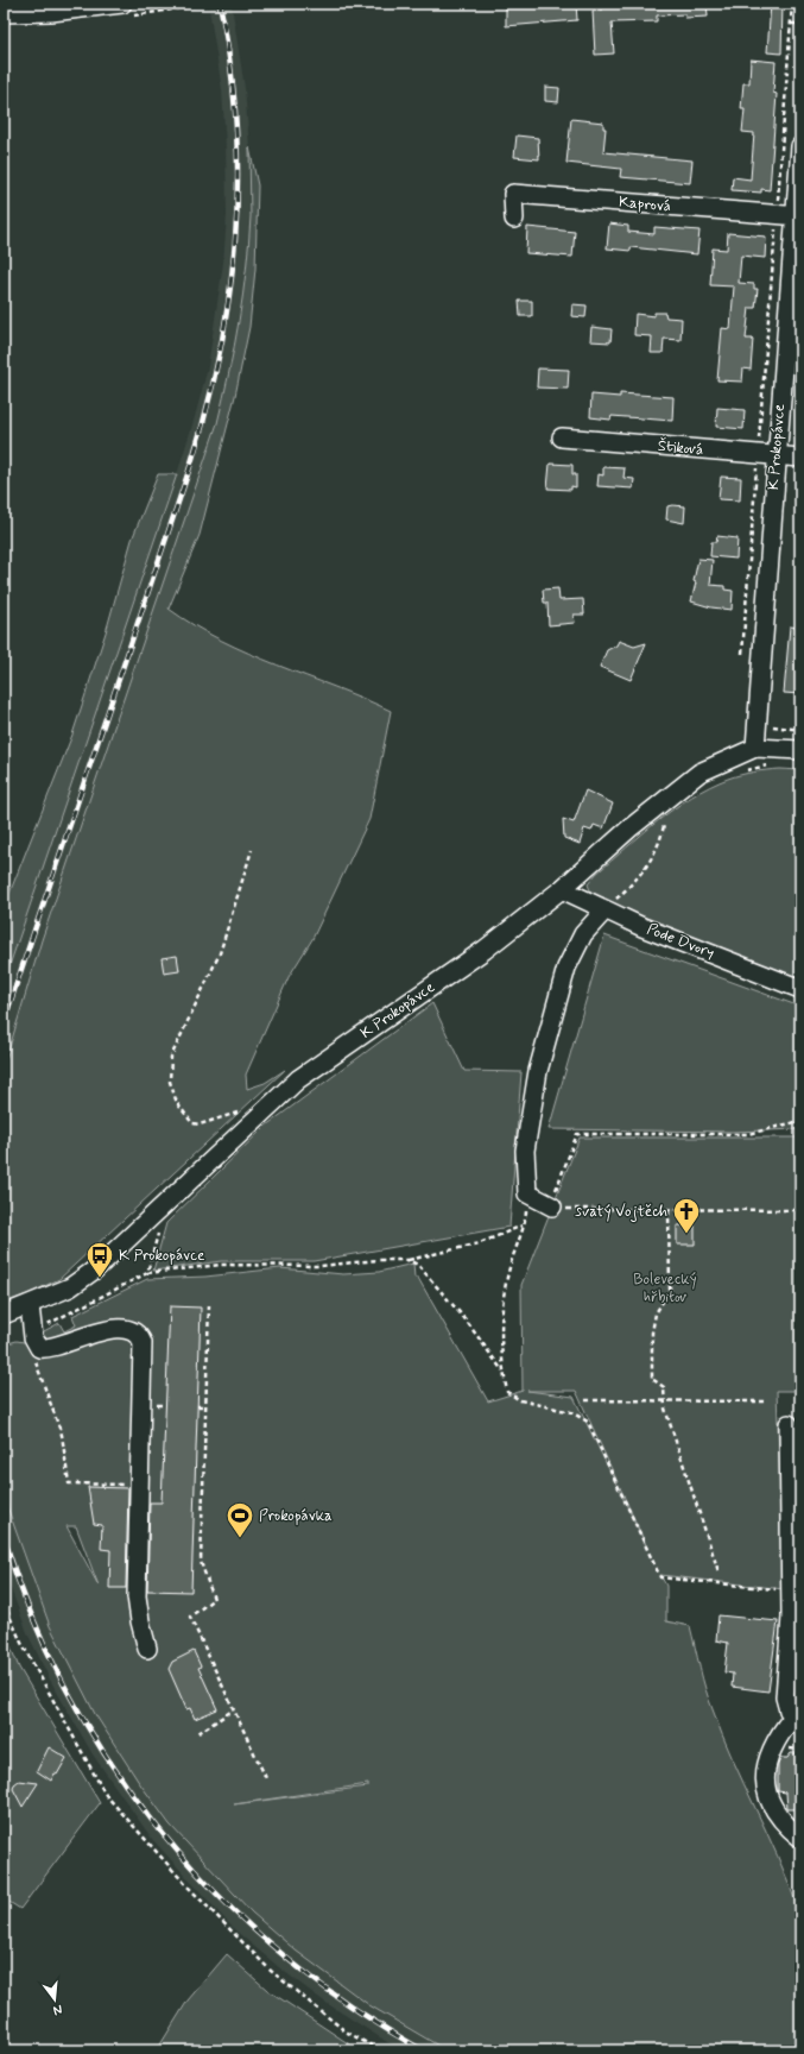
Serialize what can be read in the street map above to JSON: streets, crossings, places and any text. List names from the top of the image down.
{
  "streets": {
    "street": [
      "Kaprová",
      "K Prokopávce",
      "Štiková",
      "Pode Dvory"
    ]
  },
  "crossings": [
    ["Kaprová", "K Prokopávce"],
    ["K Prokopávce", "Štiková"],
    ["K Prokopávce", "Pode Dvory"]
  ],
  "parks": ["Bolevecký hřbitov"],
  "places": {
    "church": ["svatý Vojtěch"],
    "bus stop": ["K Prokopávce"],
    "sports": ["Prokopávka"]
  },
  "north": "bottom"
}
